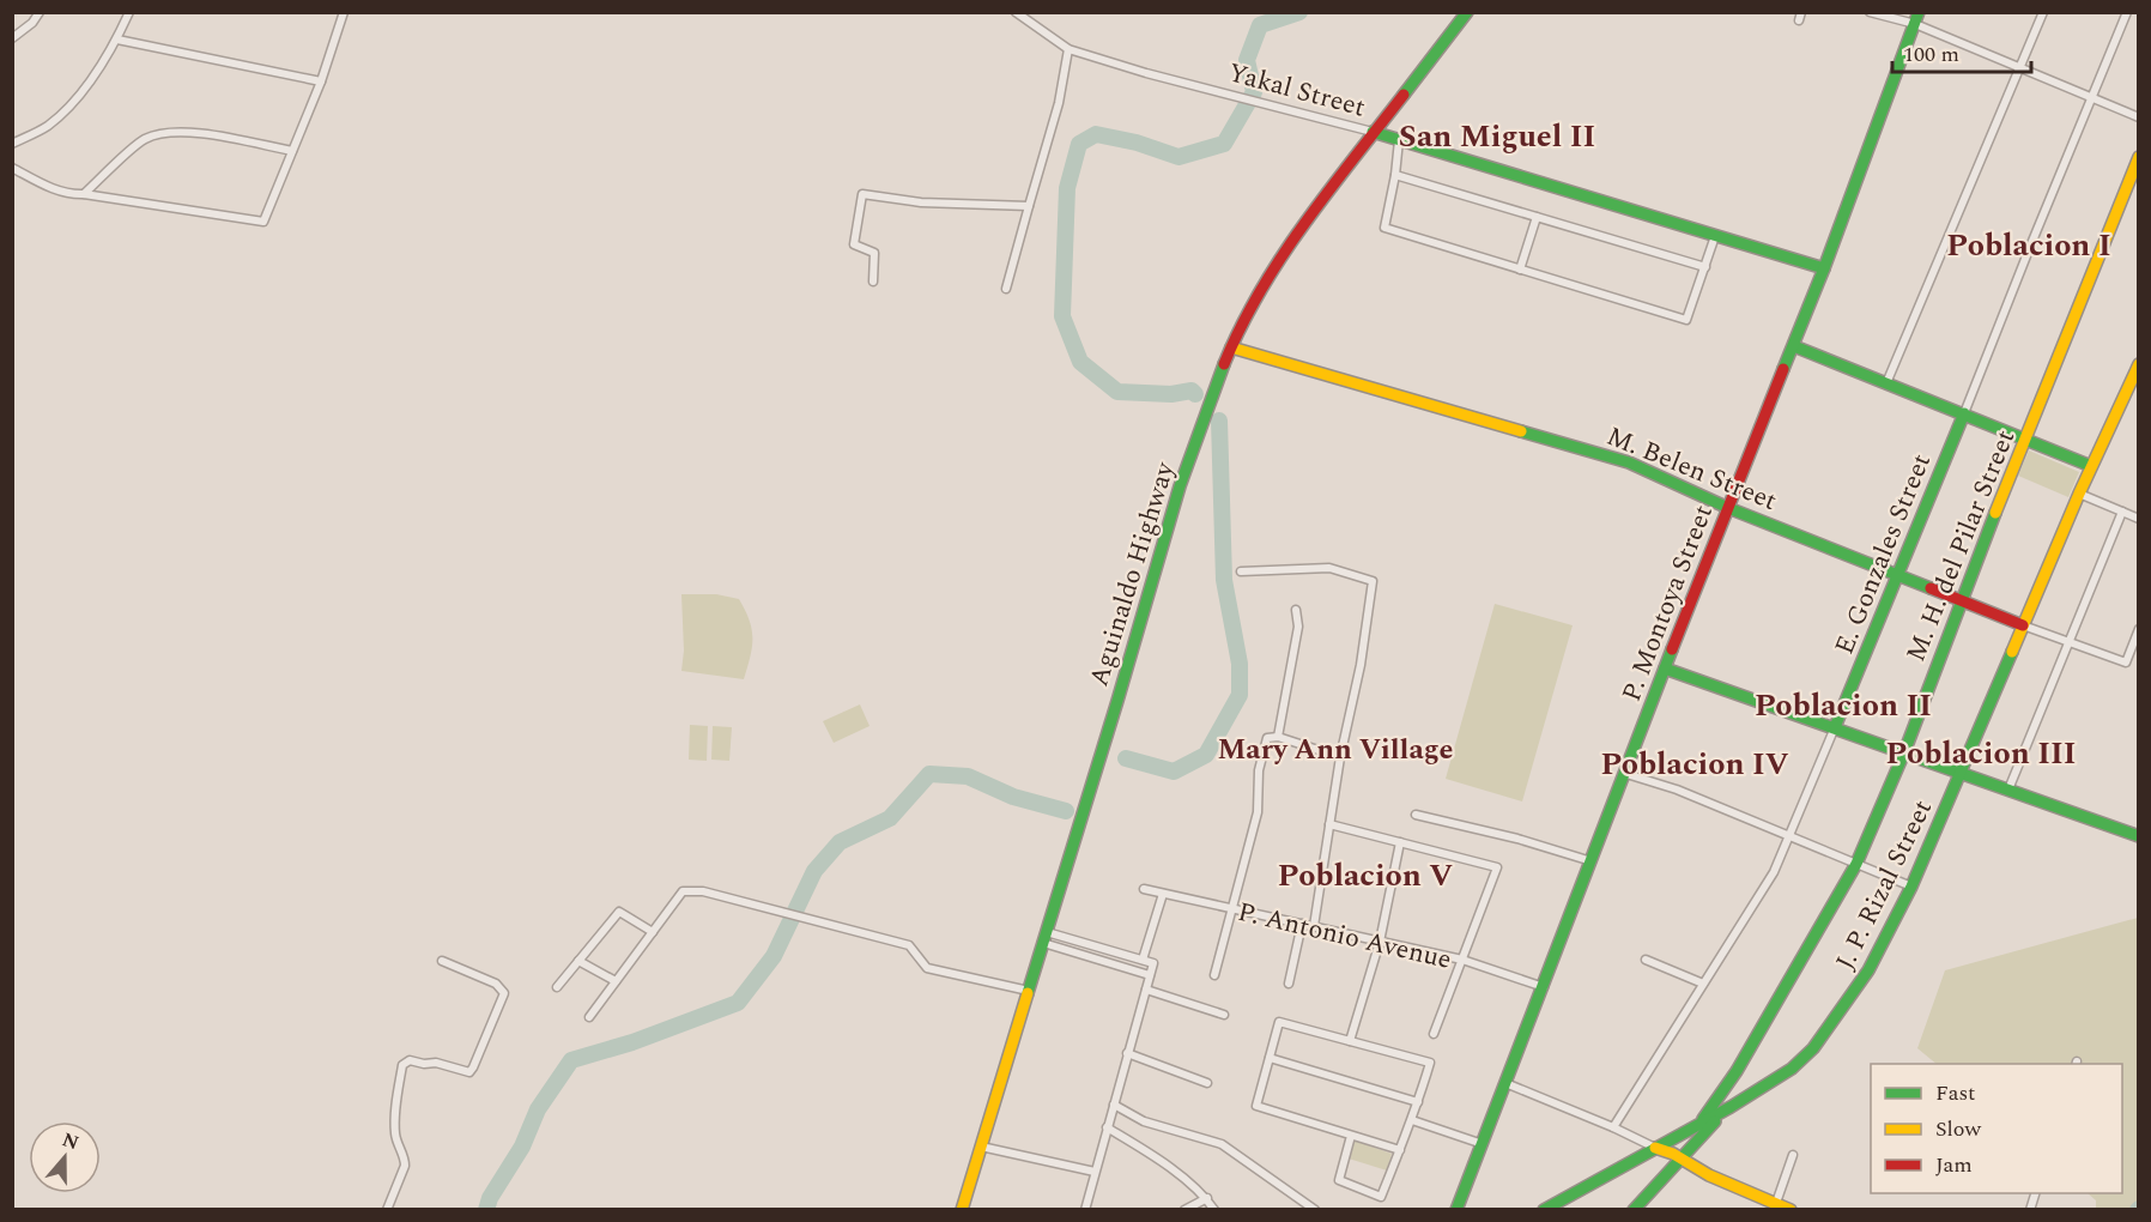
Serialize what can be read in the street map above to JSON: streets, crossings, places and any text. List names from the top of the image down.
{
  "streets": {
    "street": [
      "Yakal Street",
      "M. Belen Street",
      "M. H. del Pilar Street",
      "E. Gonzales Street",
      "Aguinaldo Highway",
      "P. Montoya Street",
      "J. P. Rizal Street",
      "P. Antonio Avenue"
    ]
  },
  "crossings": [
    ["Yakal Street", "Aguinaldo Highway"],
    ["Yakal Street", "P. Montoya Street"],
    ["M. Belen Street", "M. H. del Pilar Street"],
    ["M. Belen Street", "E. Gonzales Street"],
    ["M. Belen Street", "Aguinaldo Highway"],
    ["M. Belen Street", "P. Montoya Street"],
    ["M. Belen Street", "J. P. Rizal Street"],
    ["M. H. del Pilar Street", "J. P. Rizal Street"],
    ["P. Montoya Street", "P. Antonio Avenue"]
  ],
  "districts": [
    "San Miguel II",
    "Poblacion I",
    "Poblacion II",
    "Mary Ann Village",
    "Poblacion III",
    "Poblacion IV",
    "Poblacion V"
  ],
  "legend": ["Fast", "Slow", "Jam"],
  "scale_bar": "100 m",
  "north": "top"
}
